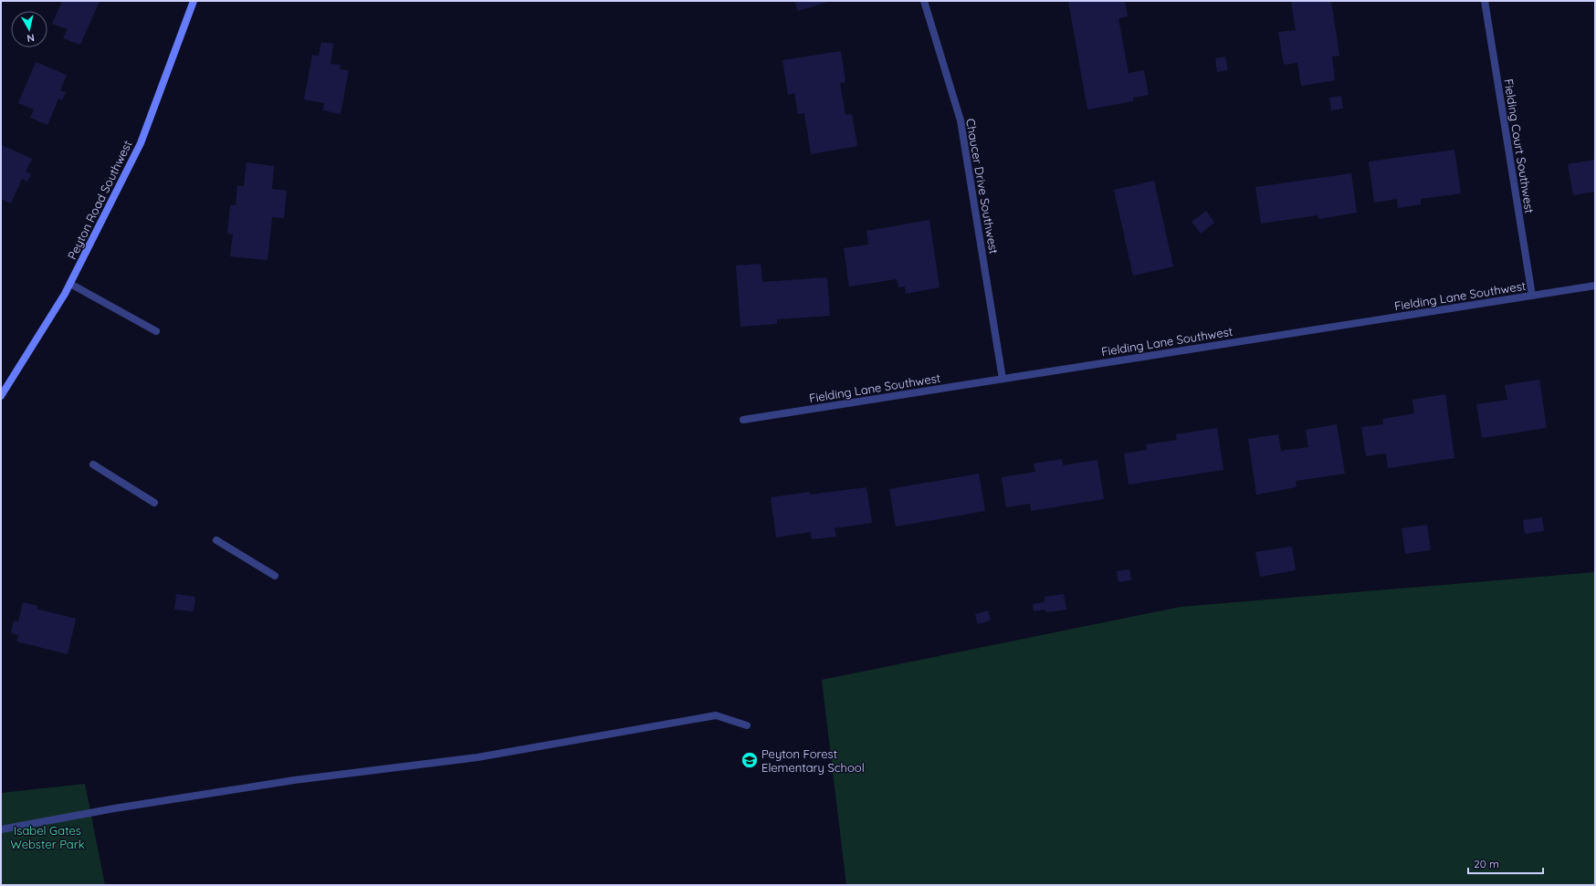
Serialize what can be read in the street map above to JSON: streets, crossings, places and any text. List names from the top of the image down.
{
  "streets": {
    "street": [
      "Fielding Court Southwest",
      "Chaucer Drive Southwest",
      "Peyton Road Southwest",
      "Fielding Lane Southwest"
    ]
  },
  "crossings": [
    ["Fielding Court Southwest", "Fielding Lane Southwest"],
    ["Chaucer Drive Southwest", "Fielding Lane Southwest"]
  ],
  "parks": ["Isabel Gates Webster Park"],
  "places": {
    "school or university": ["Peyton Forest Elementary School"]
  },
  "scale_bar": "20 m",
  "north": "bottom"
}
